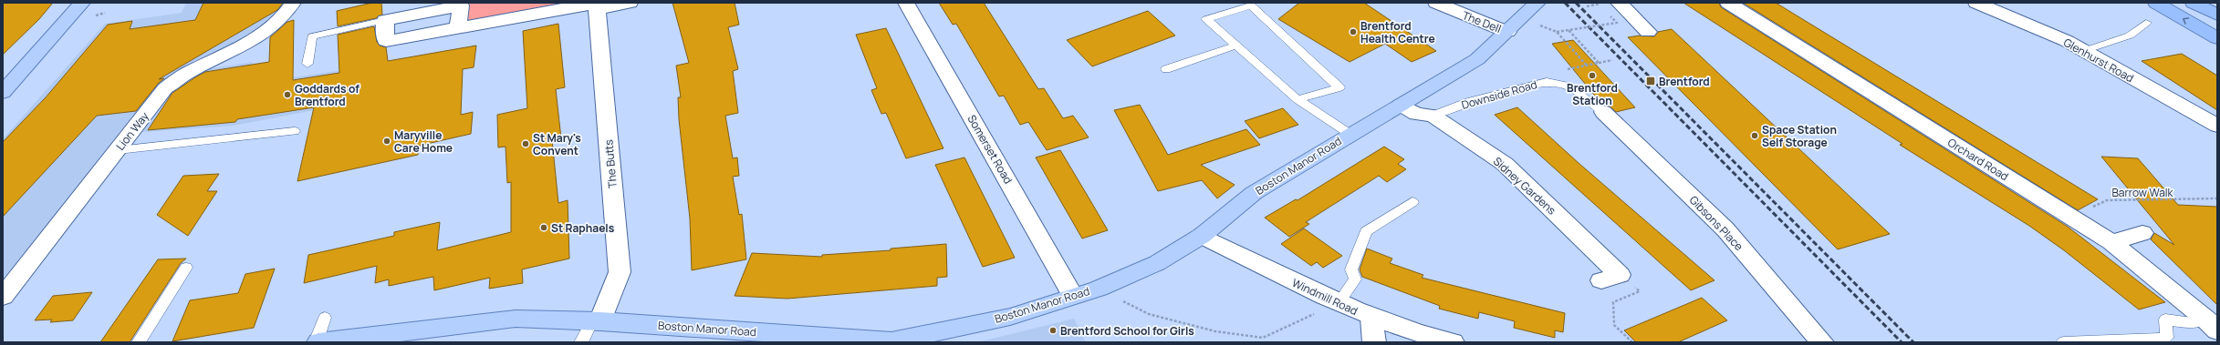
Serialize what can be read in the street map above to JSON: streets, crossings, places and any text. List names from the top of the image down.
{
  "streets": {
    "main road": ["Boston Manor Road"],
    "street": [
      "The Dell",
      "Glenhurst Road",
      "Lion Way",
      "Somerset Road",
      "Orchard Road",
      "The Butts",
      "Sidney Gardens",
      "Gibsons Place",
      "Windmill Road"
    ],
    "lane": ["Downside Road"],
    "path": ["Barrow Walk"]
  },
  "crossings": [
    ["The Dell", "Boston Manor Road"],
    ["Downside Road", "Sidney Gardens"],
    ["Downside Road", "Gibsons Place"],
    ["Somerset Road", "Boston Manor Road"],
    ["Orchard Road", "Barrow Walk"],
    ["The Butts", "Boston Manor Road"],
    ["Boston Manor Road", "Sidney Gardens"],
    ["Boston Manor Road", "Windmill Road"]
  ],
  "places": {
    "other": [
      "Brentford Health Centre",
      "Brentford Station",
      "Goddards of Brentford",
      "Space Station Self Storage",
      "Maryville Care Home",
      "St Mary's Convent",
      "St Raphaels",
      "Brentford School for Girls"
    ],
    "transit": ["Brentford"]
  }
}
